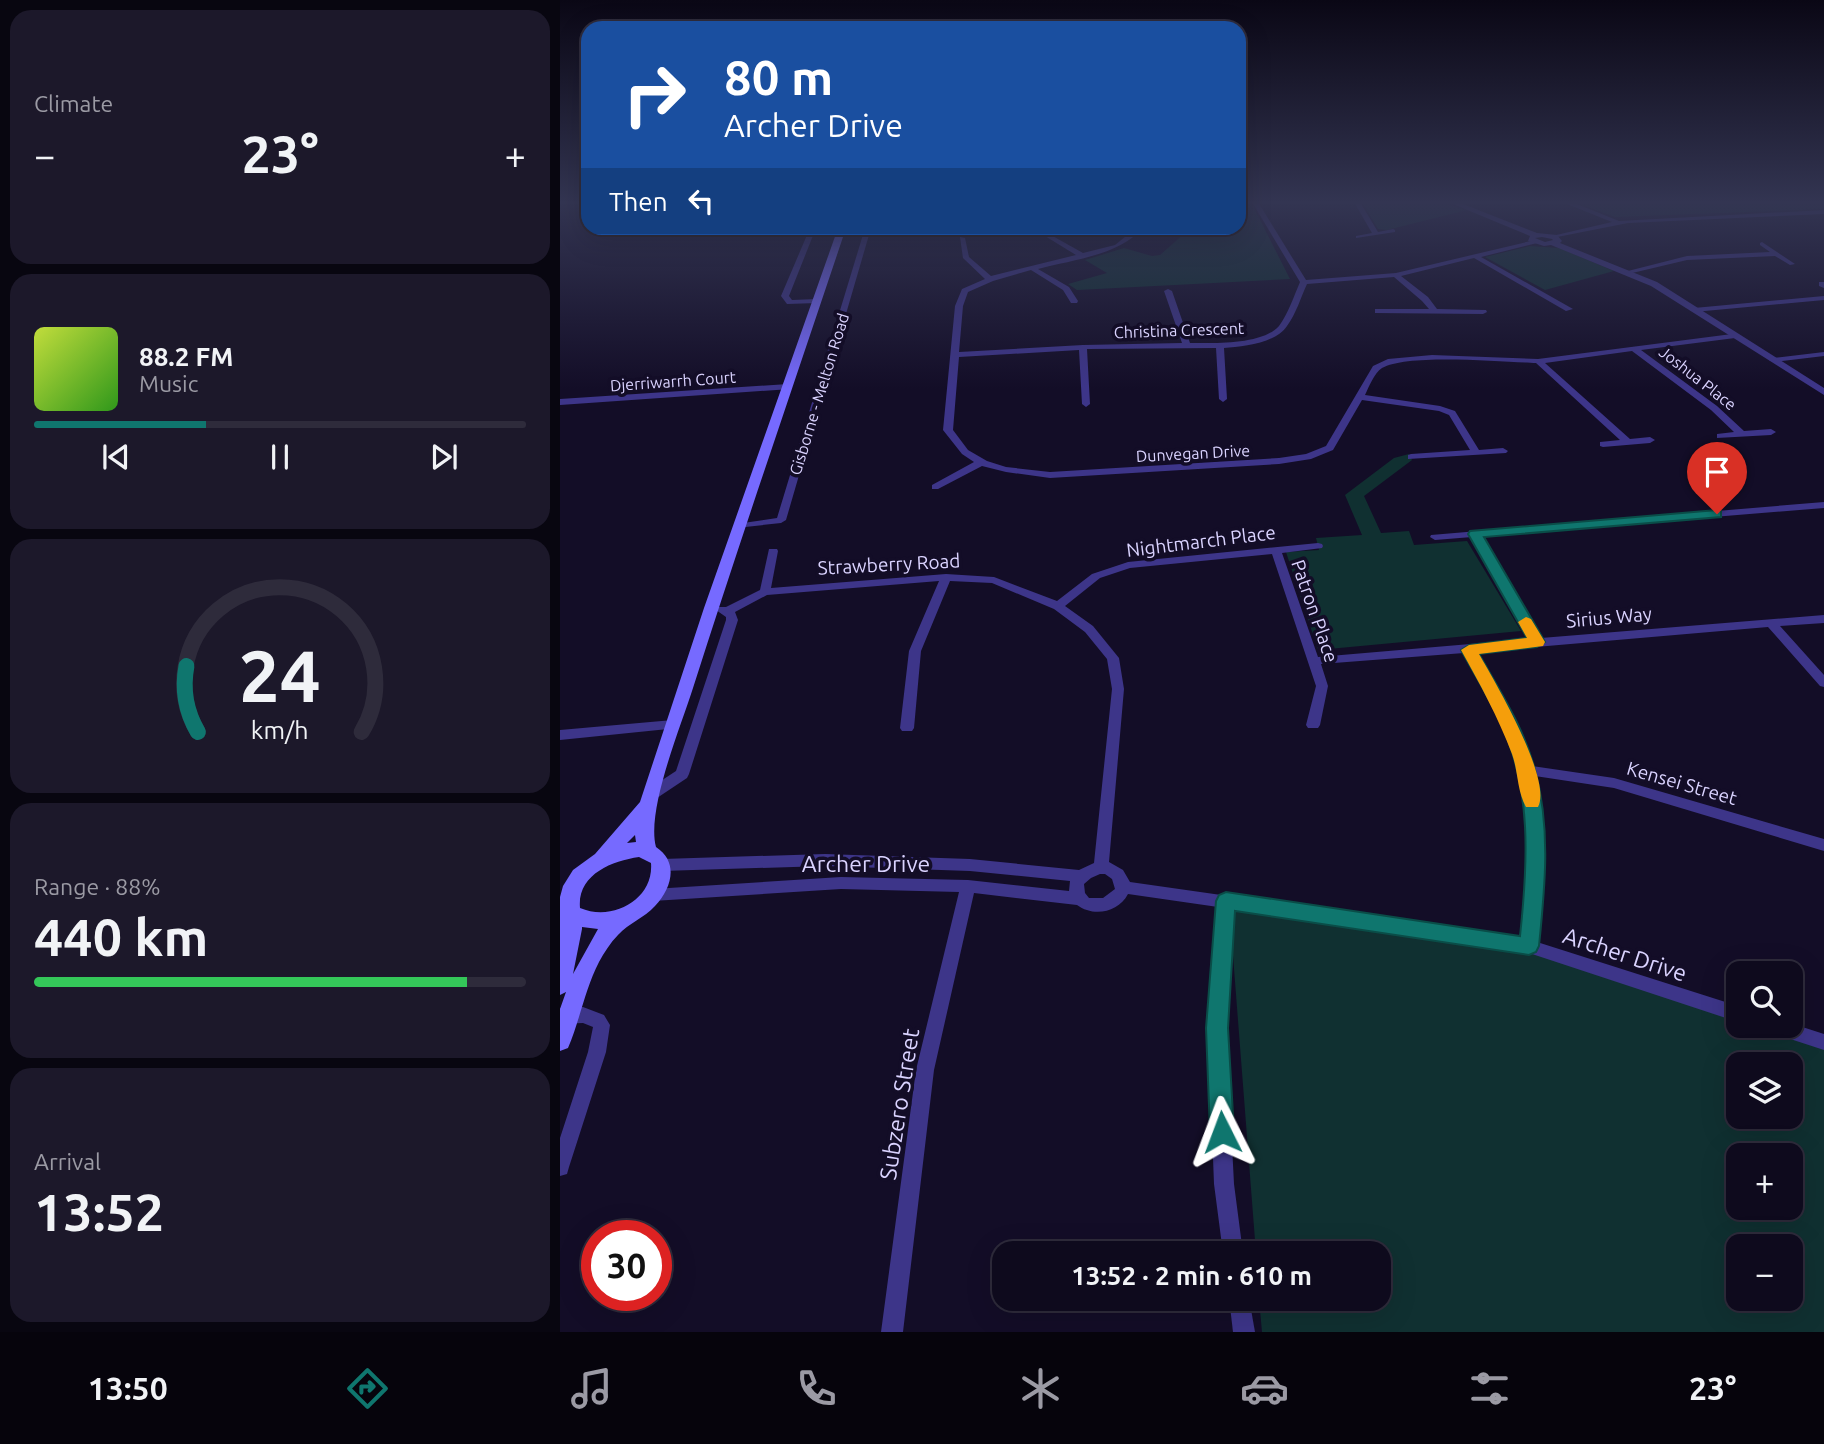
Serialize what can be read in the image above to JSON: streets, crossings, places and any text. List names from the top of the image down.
{
  "streets": {
    "main road": ["Gisborne - Melton Road"],
    "street": [
      "Christina Crescent",
      "Joshua Place",
      "Djerriwarrh Court",
      "Dunvegan Drive",
      "Nightmarch Place",
      "Strawberry Road",
      "Patron Place",
      "Sirius Way",
      "Kensei Street",
      "Archer Drive",
      "Subzero Street"
    ]
  },
  "crossings": [
    ["Christina Crescent", "Dunvegan Drive"],
    ["Joshua Place", "Dunvegan Drive"],
    ["Djerriwarrh Court", "Gisborne - Melton Road"],
    ["Gisborne - Melton Road", "Strawberry Road"],
    ["Gisborne - Melton Road", "Archer Drive"],
    ["Nightmarch Place", "Strawberry Road"],
    ["Nightmarch Place", "Patron Place"],
    ["Strawberry Road", "Archer Drive"],
    ["Patron Place", "Sirius Way"],
    ["Archer Drive", "Subzero Street"]
  ],
  "page": {
    "tile": [
      "Climate",
      ["Range · 88%", "440 km"],
      ["Arrival", "13:52"]
    ],
    "turn": ["80 m", "Archer Drive"],
    "heat": ["−", "23°", "+"],
    "then": "Then",
    "song": ["88.2 FM", "Music"],
    "map_buttons": ["+", "−"],
    "limit": "30",
    "trip": "13:52 · 2 min · 610 m",
    "tabs": ["13:50", "23°"],
    "gauge": ["24", "km/h"]
  }
}
